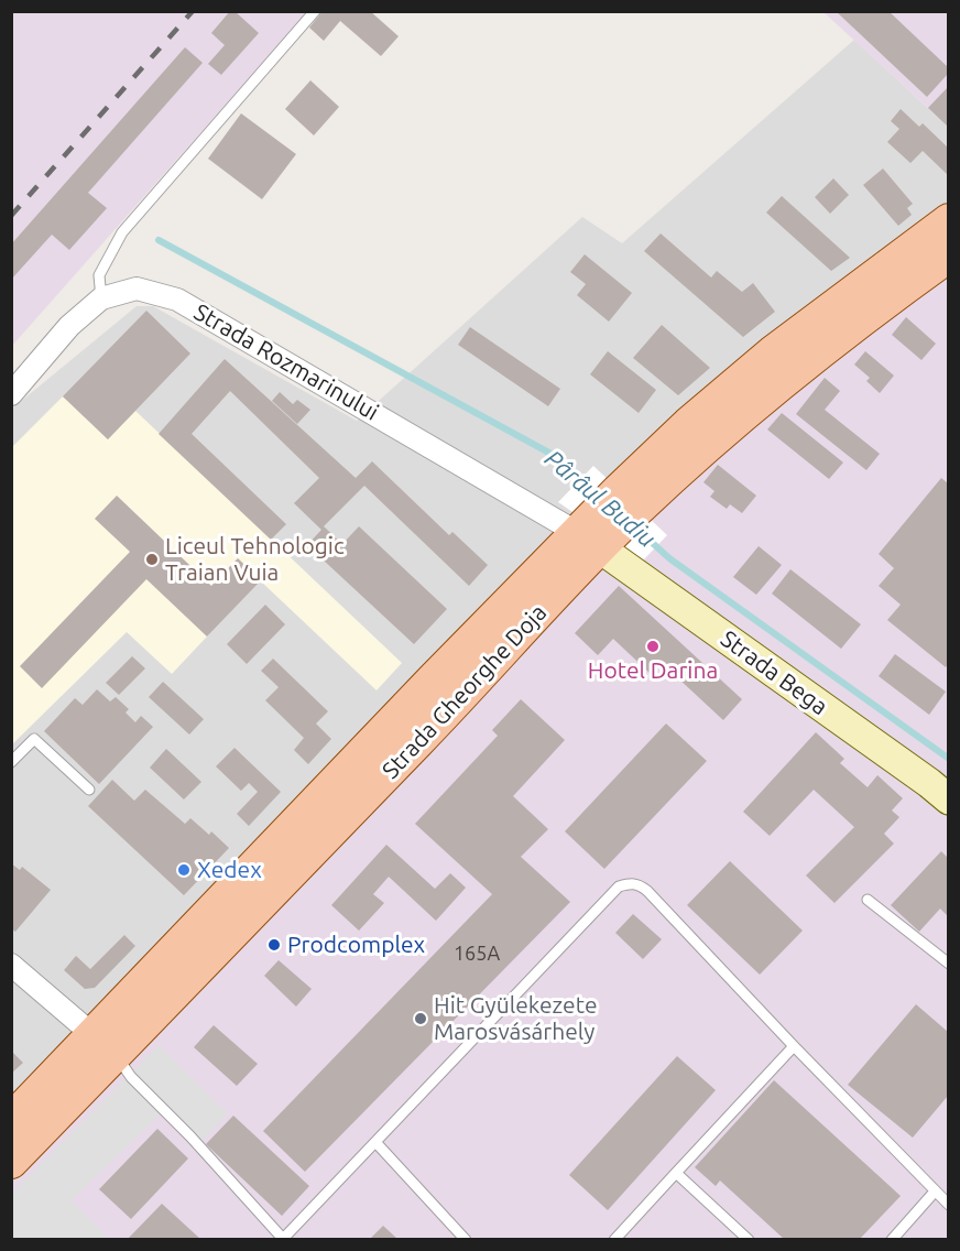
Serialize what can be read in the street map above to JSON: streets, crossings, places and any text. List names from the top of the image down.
{
  "streets": {
    "main road": ["Strada Bega", "Strada Gheorghe Doja"],
    "street": ["Strada Rozmarinului"]
  },
  "crossings": [
    ["Strada Rozmarinului", "Strada Bega"],
    ["Strada Rozmarinului", "Strada Gheorghe Doja"],
    ["Strada Bega", "Strada Gheorghe Doja"]
  ],
  "water": ["Pârâul Budiu"],
  "places": [
    "Liceul Tehnologic Traian Vuia",
    "Hotel Darina",
    "Xedex",
    "Prodcomplex",
    "Hit Gyülekezete Marosvásárhely"
  ],
  "house_numbers": ["165A"]
}
